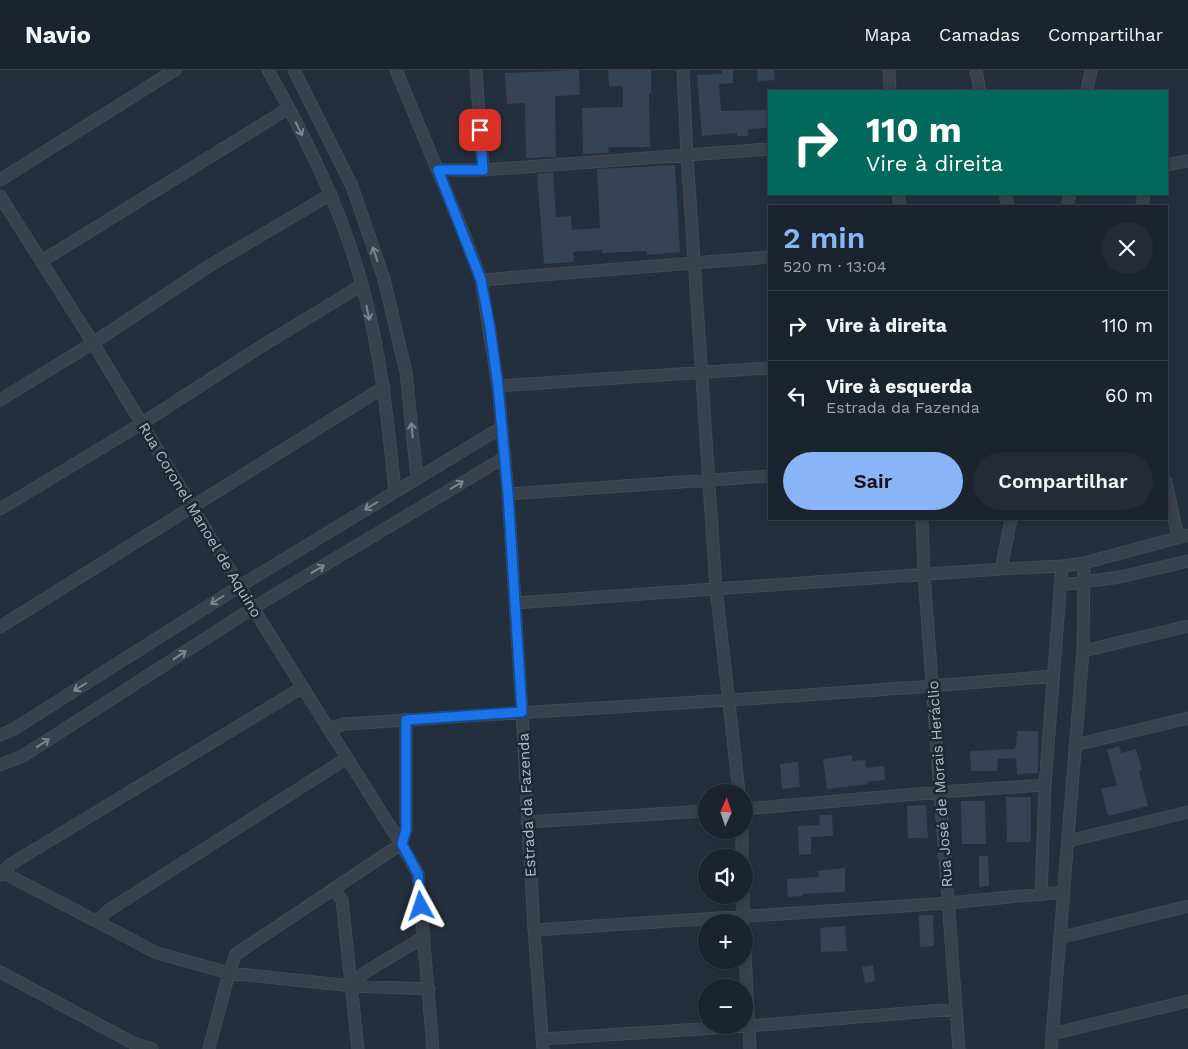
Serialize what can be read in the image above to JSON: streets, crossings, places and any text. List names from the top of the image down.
{
  "streets": {
    "street": ["Rua Coronel Manoel de Aquino", "Rua José de Morais Heráclio", "Estrada da Fazenda"]
  },
  "north": "top",
  "page": {
    "header": "Navio",
    "nav": ["Mapa", "Camadas", "Compartilhar"],
    "turn": ["110 m", "Vire à direita"],
    "heading": ["2 min", "520 m · 13:04"],
    "list": [
      {
        "name": "Vire à direita",
        "value": "110 m"
      },
      {
        "name": "Vire à esquerda",
        "note": "Estrada da Fazenda",
        "value": "60 m"
      }
    ],
    "buttons": ["Sair", "Compartilhar"],
    "map_buttons": ["+", "−"]
  }
}
